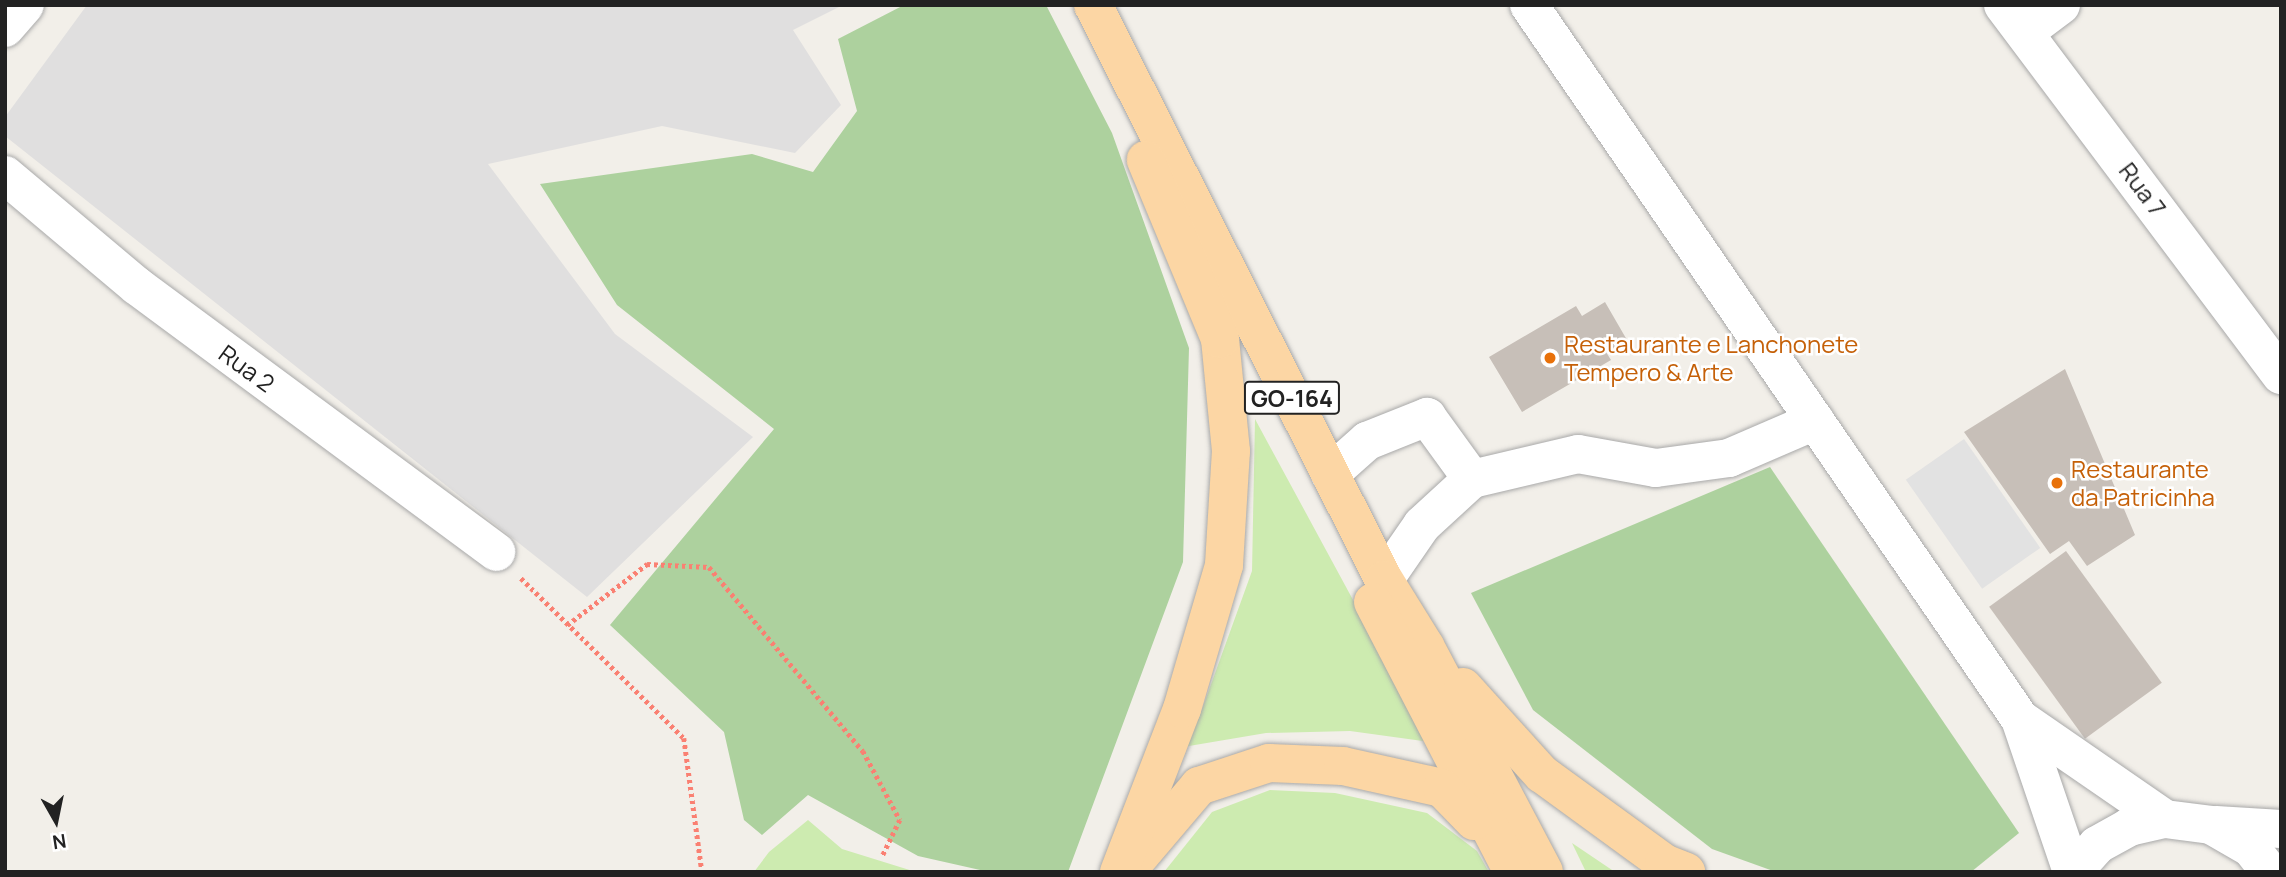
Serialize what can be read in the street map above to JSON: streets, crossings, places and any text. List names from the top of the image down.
{
  "streets": {
    "main road": ["GO-164"],
    "street": ["Rua 7", "Rua 2"]
  },
  "places": ["Restaurante e Lanchonete Tempero & Arte", "Restaurante da Patricinha"],
  "north": "bottom"
}
